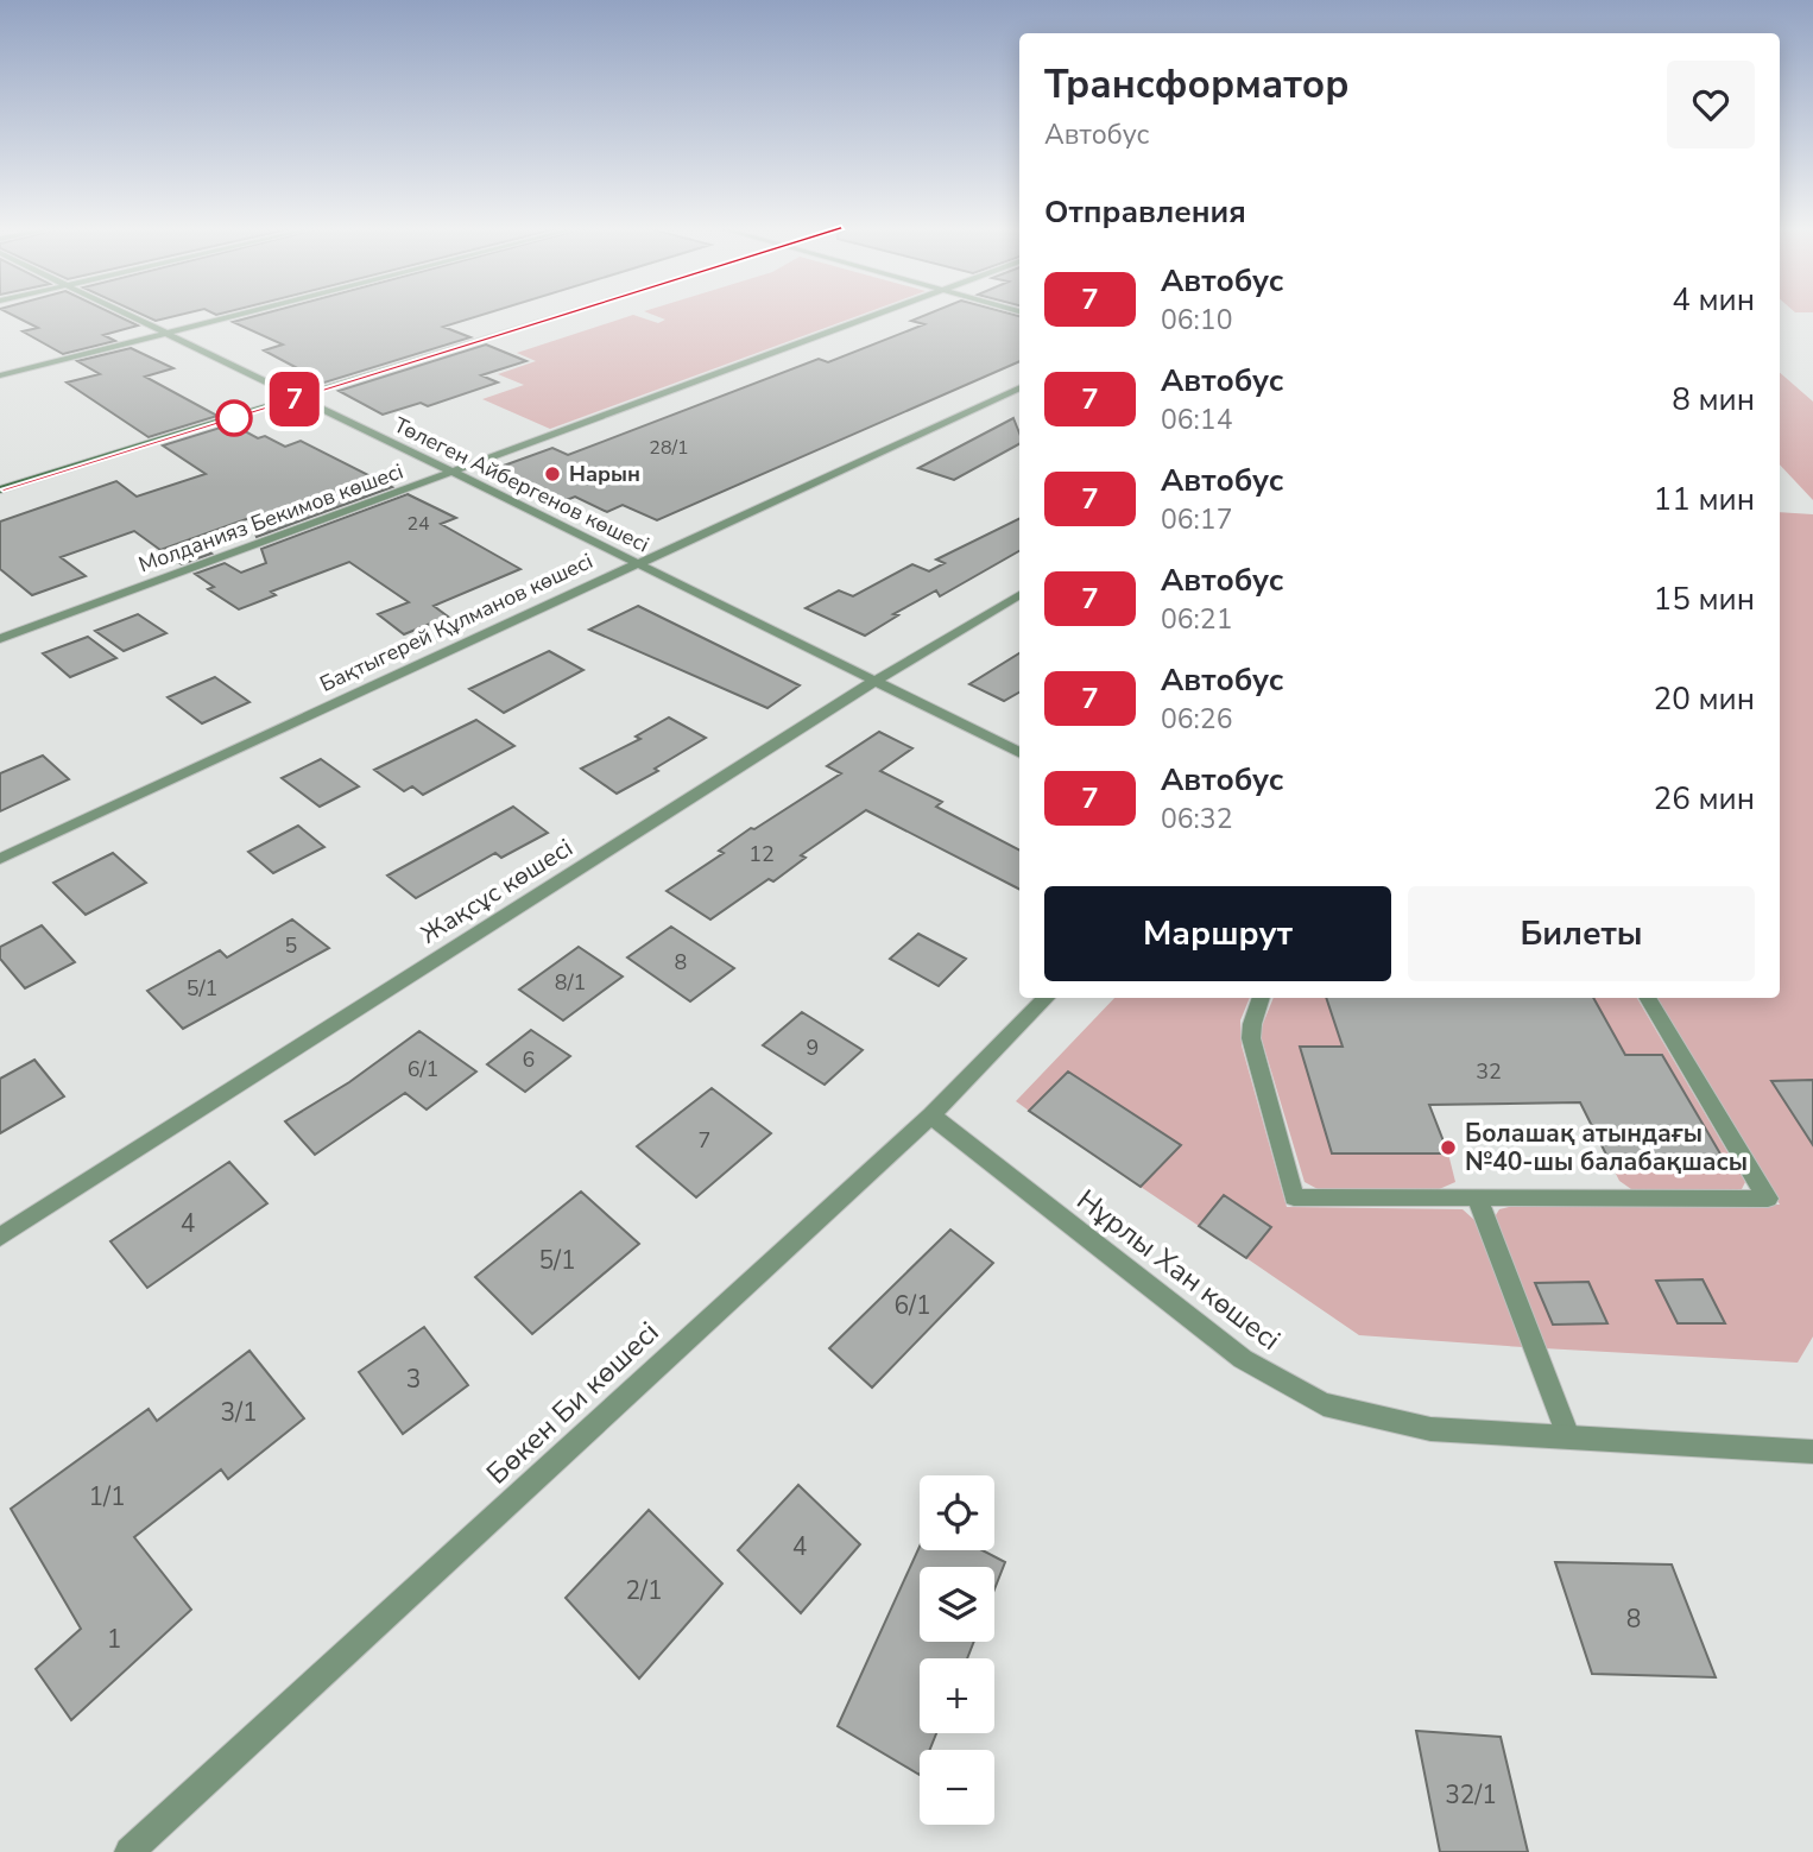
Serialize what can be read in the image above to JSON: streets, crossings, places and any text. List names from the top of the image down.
{
  "streets": {
    "street": [
      "Төлеген Айбергенов көшесі",
      "Молданияз Бекимов көшесі",
      "Бақтыгерей Құлманов көшесі",
      "Жақсұс көшесі",
      "Нұрлы Хан көшесі",
      "Бөкен Би көшесі"
    ]
  },
  "crossings": [
    ["Төлеген Айбергенов көшесі", "Молданияз Бекимов көшесі"],
    ["Төлеген Айбергенов көшесі", "Бақтыгерей Құлманов көшесі"],
    ["Төлеген Айбергенов көшесі", "Жақсұс көшесі"],
    ["Нұрлы Хан көшесі", "Бөкен Би көшесі"]
  ],
  "places": ["Нарын", "Болашақ атындағы №40-шы балабақшасы"],
  "lines": ["bus line 7"],
  "house_numbers": [
    "28/1",
    "24",
    "12",
    "5",
    "8",
    "8/1",
    "5/1",
    "9",
    "6",
    "6/1",
    "32",
    "7",
    "4",
    "5/1",
    "6/1",
    "3",
    "3/1",
    "1/1",
    "4",
    "2/1",
    "8",
    "1",
    "32/1"
  ],
  "page": {
    "on_map": "7",
    "heading": [
      ["Трансформатор", "Автобус"],
      "Отправления"
    ],
    "list": [
      {
        "mark": "7",
        "name": "Автобус",
        "note": "06:10",
        "value": "4 мин"
      },
      {
        "mark": "7",
        "name": "Автобус",
        "note": "06:14",
        "value": "8 мин"
      },
      {
        "mark": "7",
        "name": "Автобус",
        "note": "06:17",
        "value": "11 мин"
      },
      {
        "mark": "7",
        "name": "Автобус",
        "note": "06:21",
        "value": "15 мин"
      },
      {
        "mark": "7",
        "name": "Автобус",
        "note": "06:26",
        "value": "20 мин"
      },
      {
        "mark": "7",
        "name": "Автобус",
        "note": "06:32",
        "value": "26 мин"
      }
    ],
    "buttons": ["Маршрут", "Билеты"],
    "map_buttons": ["+", "−"]
  }
}
